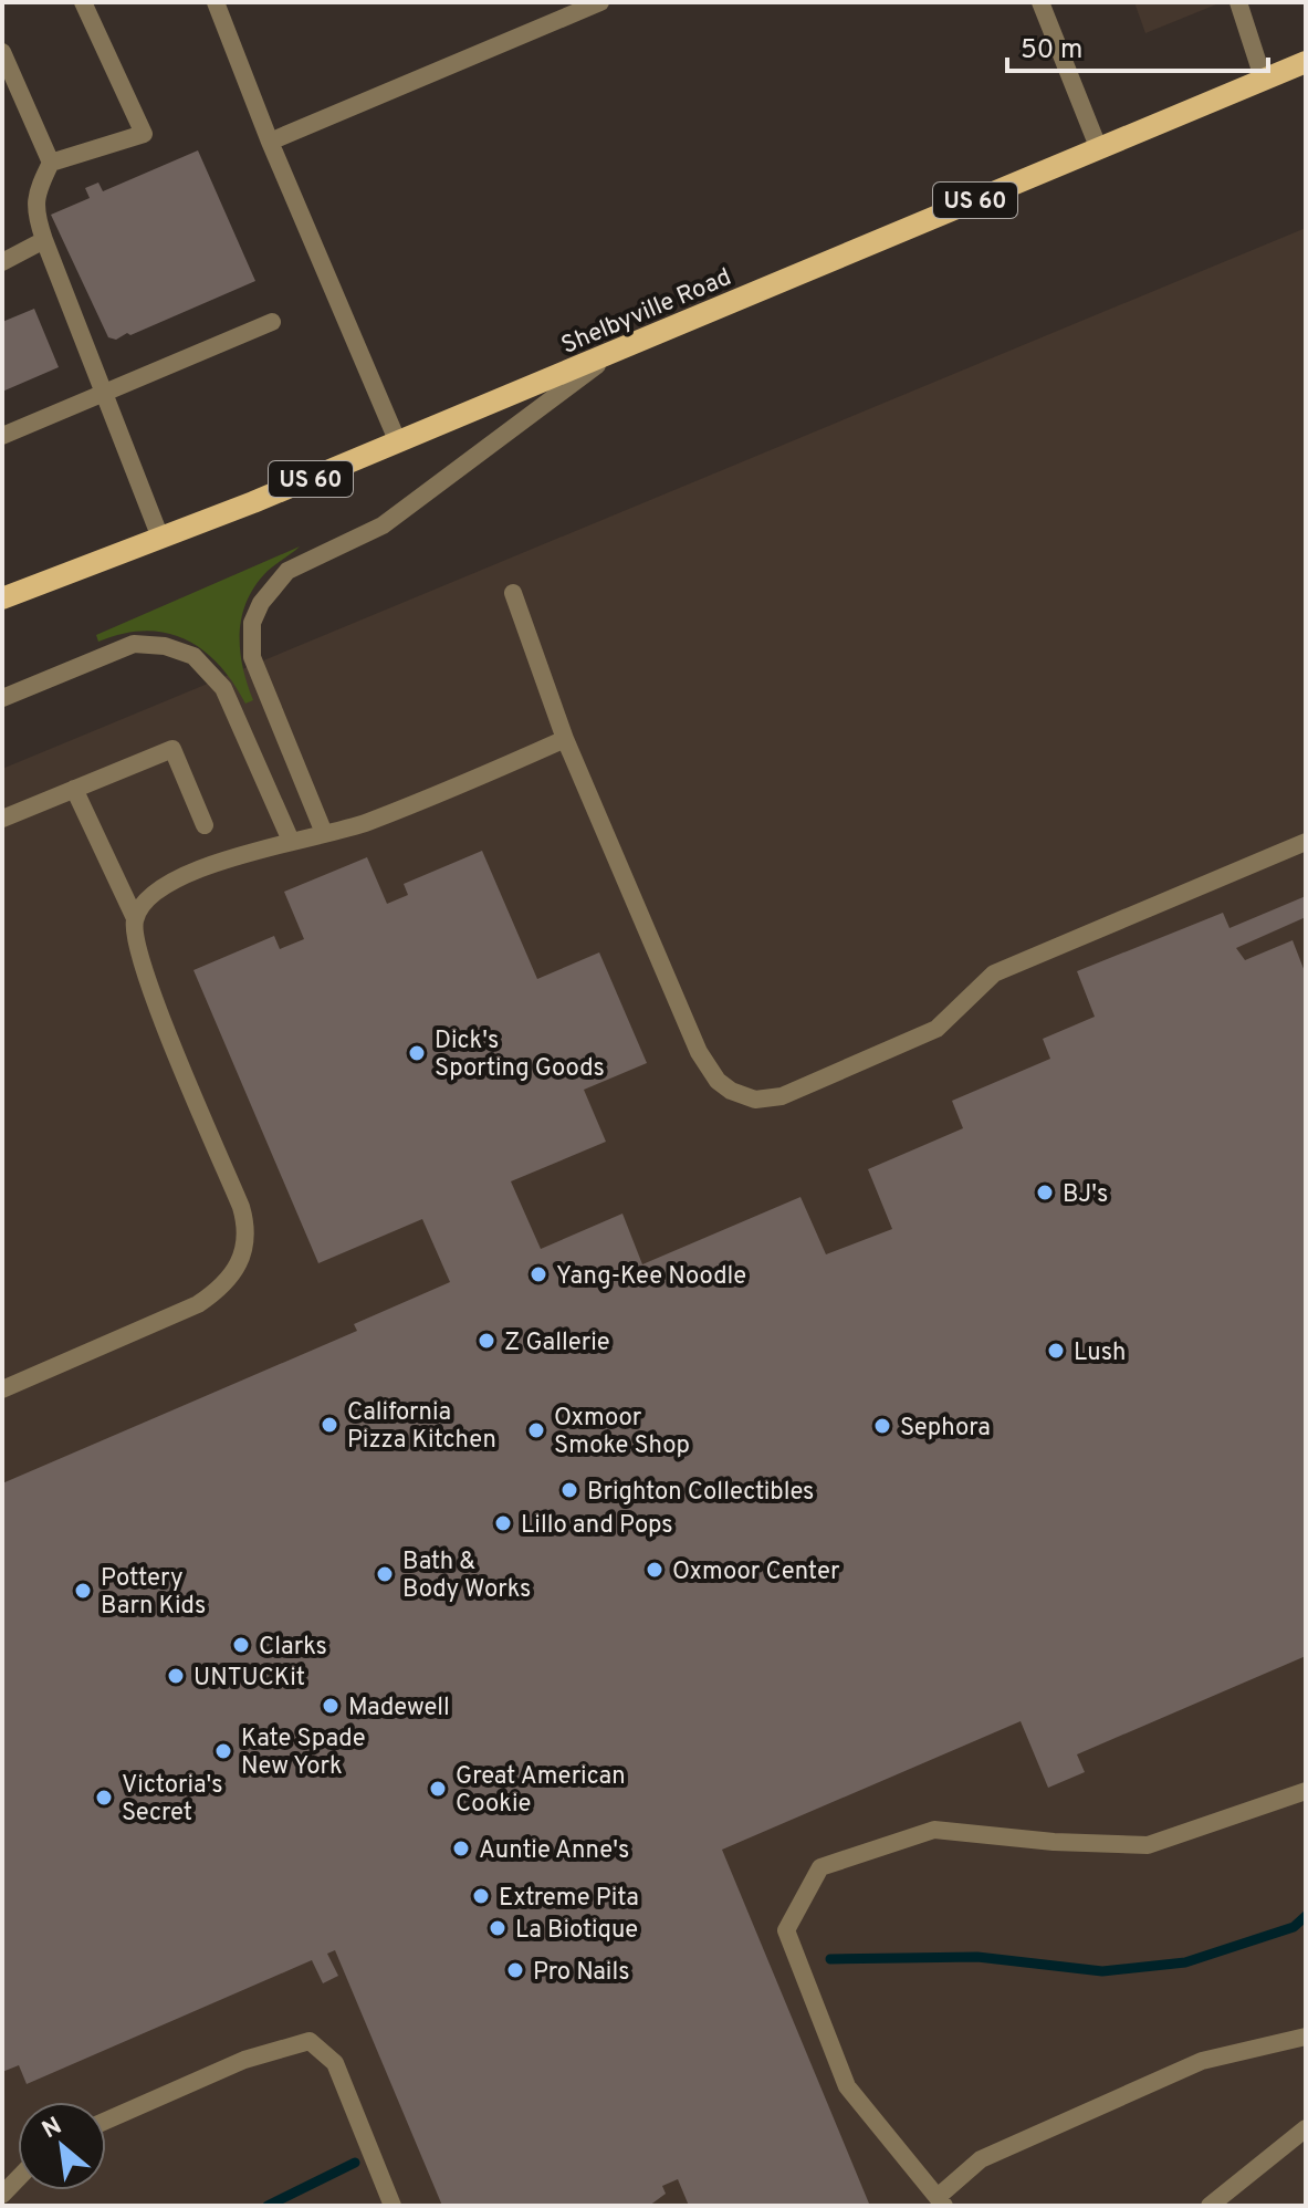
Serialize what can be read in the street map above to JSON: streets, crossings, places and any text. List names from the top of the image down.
{
  "streets": {
    "main road": ["US 60", "Shelbyville Road"]
  },
  "places": [
    "Dick's Sporting Goods",
    "BJ's",
    "Yang-Kee Noodle",
    "Z Gallerie",
    "Lush",
    "California Pizza Kitchen",
    "Sephora",
    "Oxmoor Smoke Shop",
    "Brighton Collectibles",
    "Lillo and Pops",
    "Oxmoor Center",
    "Bath & Body Works",
    "Pottery Barn Kids",
    "Clarks",
    "UNTUCKit",
    "Madewell",
    "Kate Spade New York",
    "Great American Cookie",
    "Victoria's Secret",
    "Auntie Anne's",
    "Extreme Pita",
    "La Biotique",
    "Pro Nails"
  ],
  "scale_bar": "50 m",
  "north": "top left"
}
